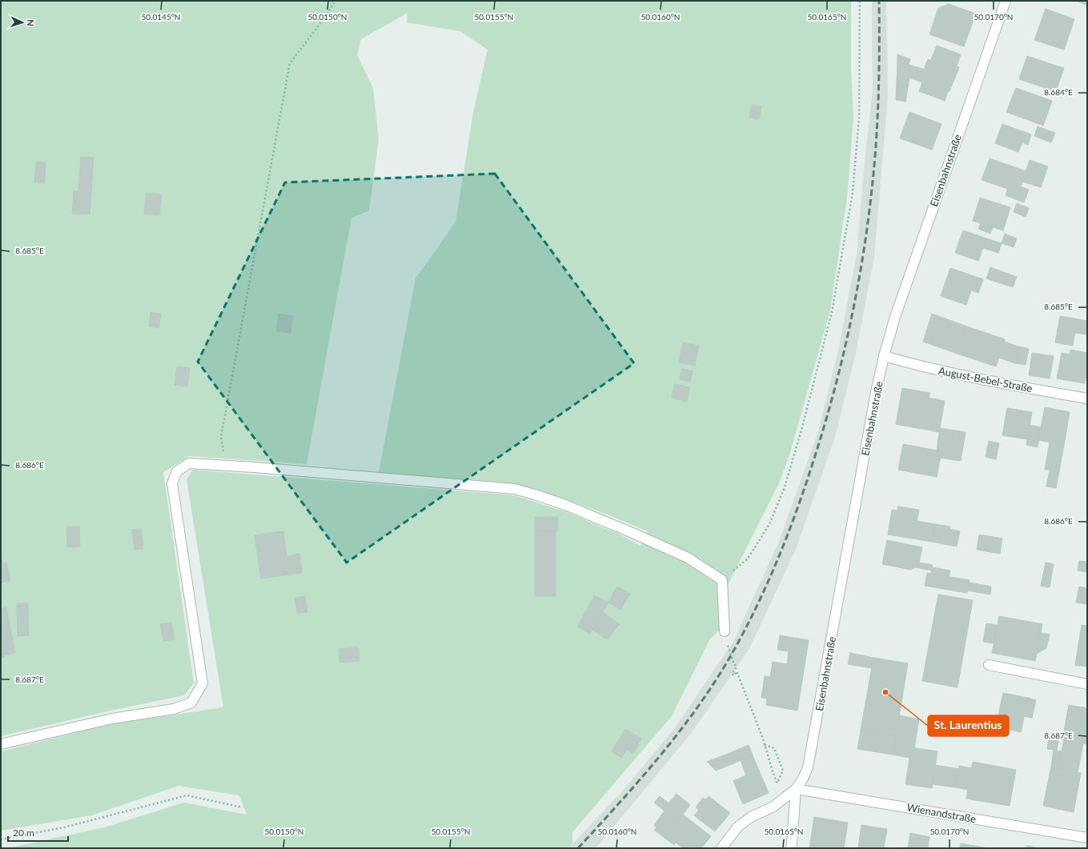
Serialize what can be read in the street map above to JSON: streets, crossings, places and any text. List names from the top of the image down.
{
  "streets": {
    "main road": ["Eisenbahnstraße", "August-Bebel-Straße", "Wienandstraße"]
  },
  "crossings": [
    ["Eisenbahnstraße", "August-Bebel-Straße"],
    ["Eisenbahnstraße", "Wienandstraße"]
  ],
  "places": ["St. Laurentius"],
  "scale_bar": "20 m",
  "north": "right",
  "coordinates": [
    "50.0145°N",
    "50.0150°N",
    "50.0160°N",
    "50.0165°N",
    "50.0170°N",
    "50.0155°N",
    "8.684°E",
    "8.685°E",
    "8.686°E",
    "8.687°E"
  ]
}
